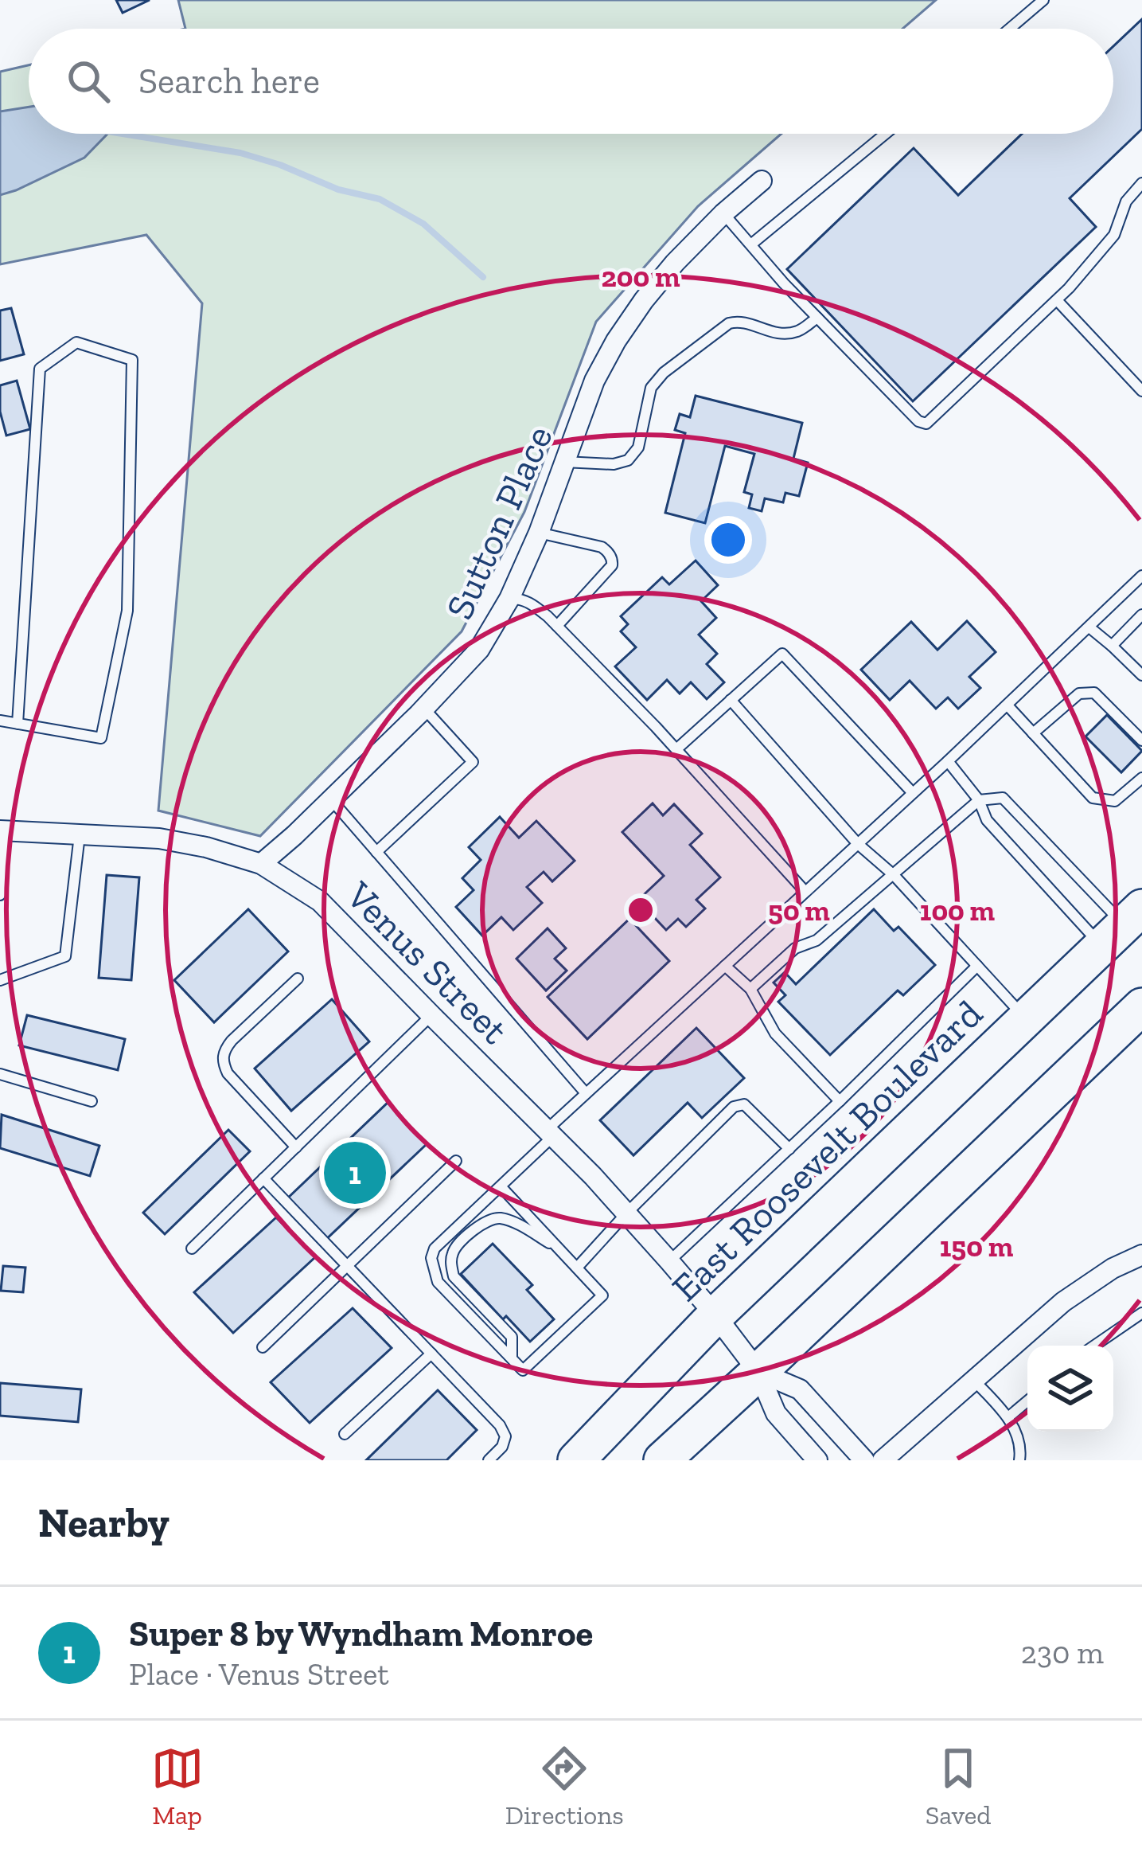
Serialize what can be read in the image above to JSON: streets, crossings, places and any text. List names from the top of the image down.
{
  "streets": {
    "highway": ["East Roosevelt Boulevard"],
    "street": ["Sutton Place", "Venus Street"]
  },
  "crossings": [
    ["Sutton Place", "Venus Street"],
    ["Venus Street", "East Roosevelt Boulevard"]
  ],
  "page": {
    "search": "Search here",
    "pins": "1",
    "heading": "Nearby",
    "list": [
      {
        "mark": "1",
        "name": "Super 8 by Wyndham Monroe",
        "note": "Place · Venus Street",
        "value": "230 m"
      }
    ],
    "nav": ["Map", "Directions", "Saved"]
  },
  "rings": [
    "200 m",
    "50 m",
    "100 m",
    "150 m"
  ]
}
